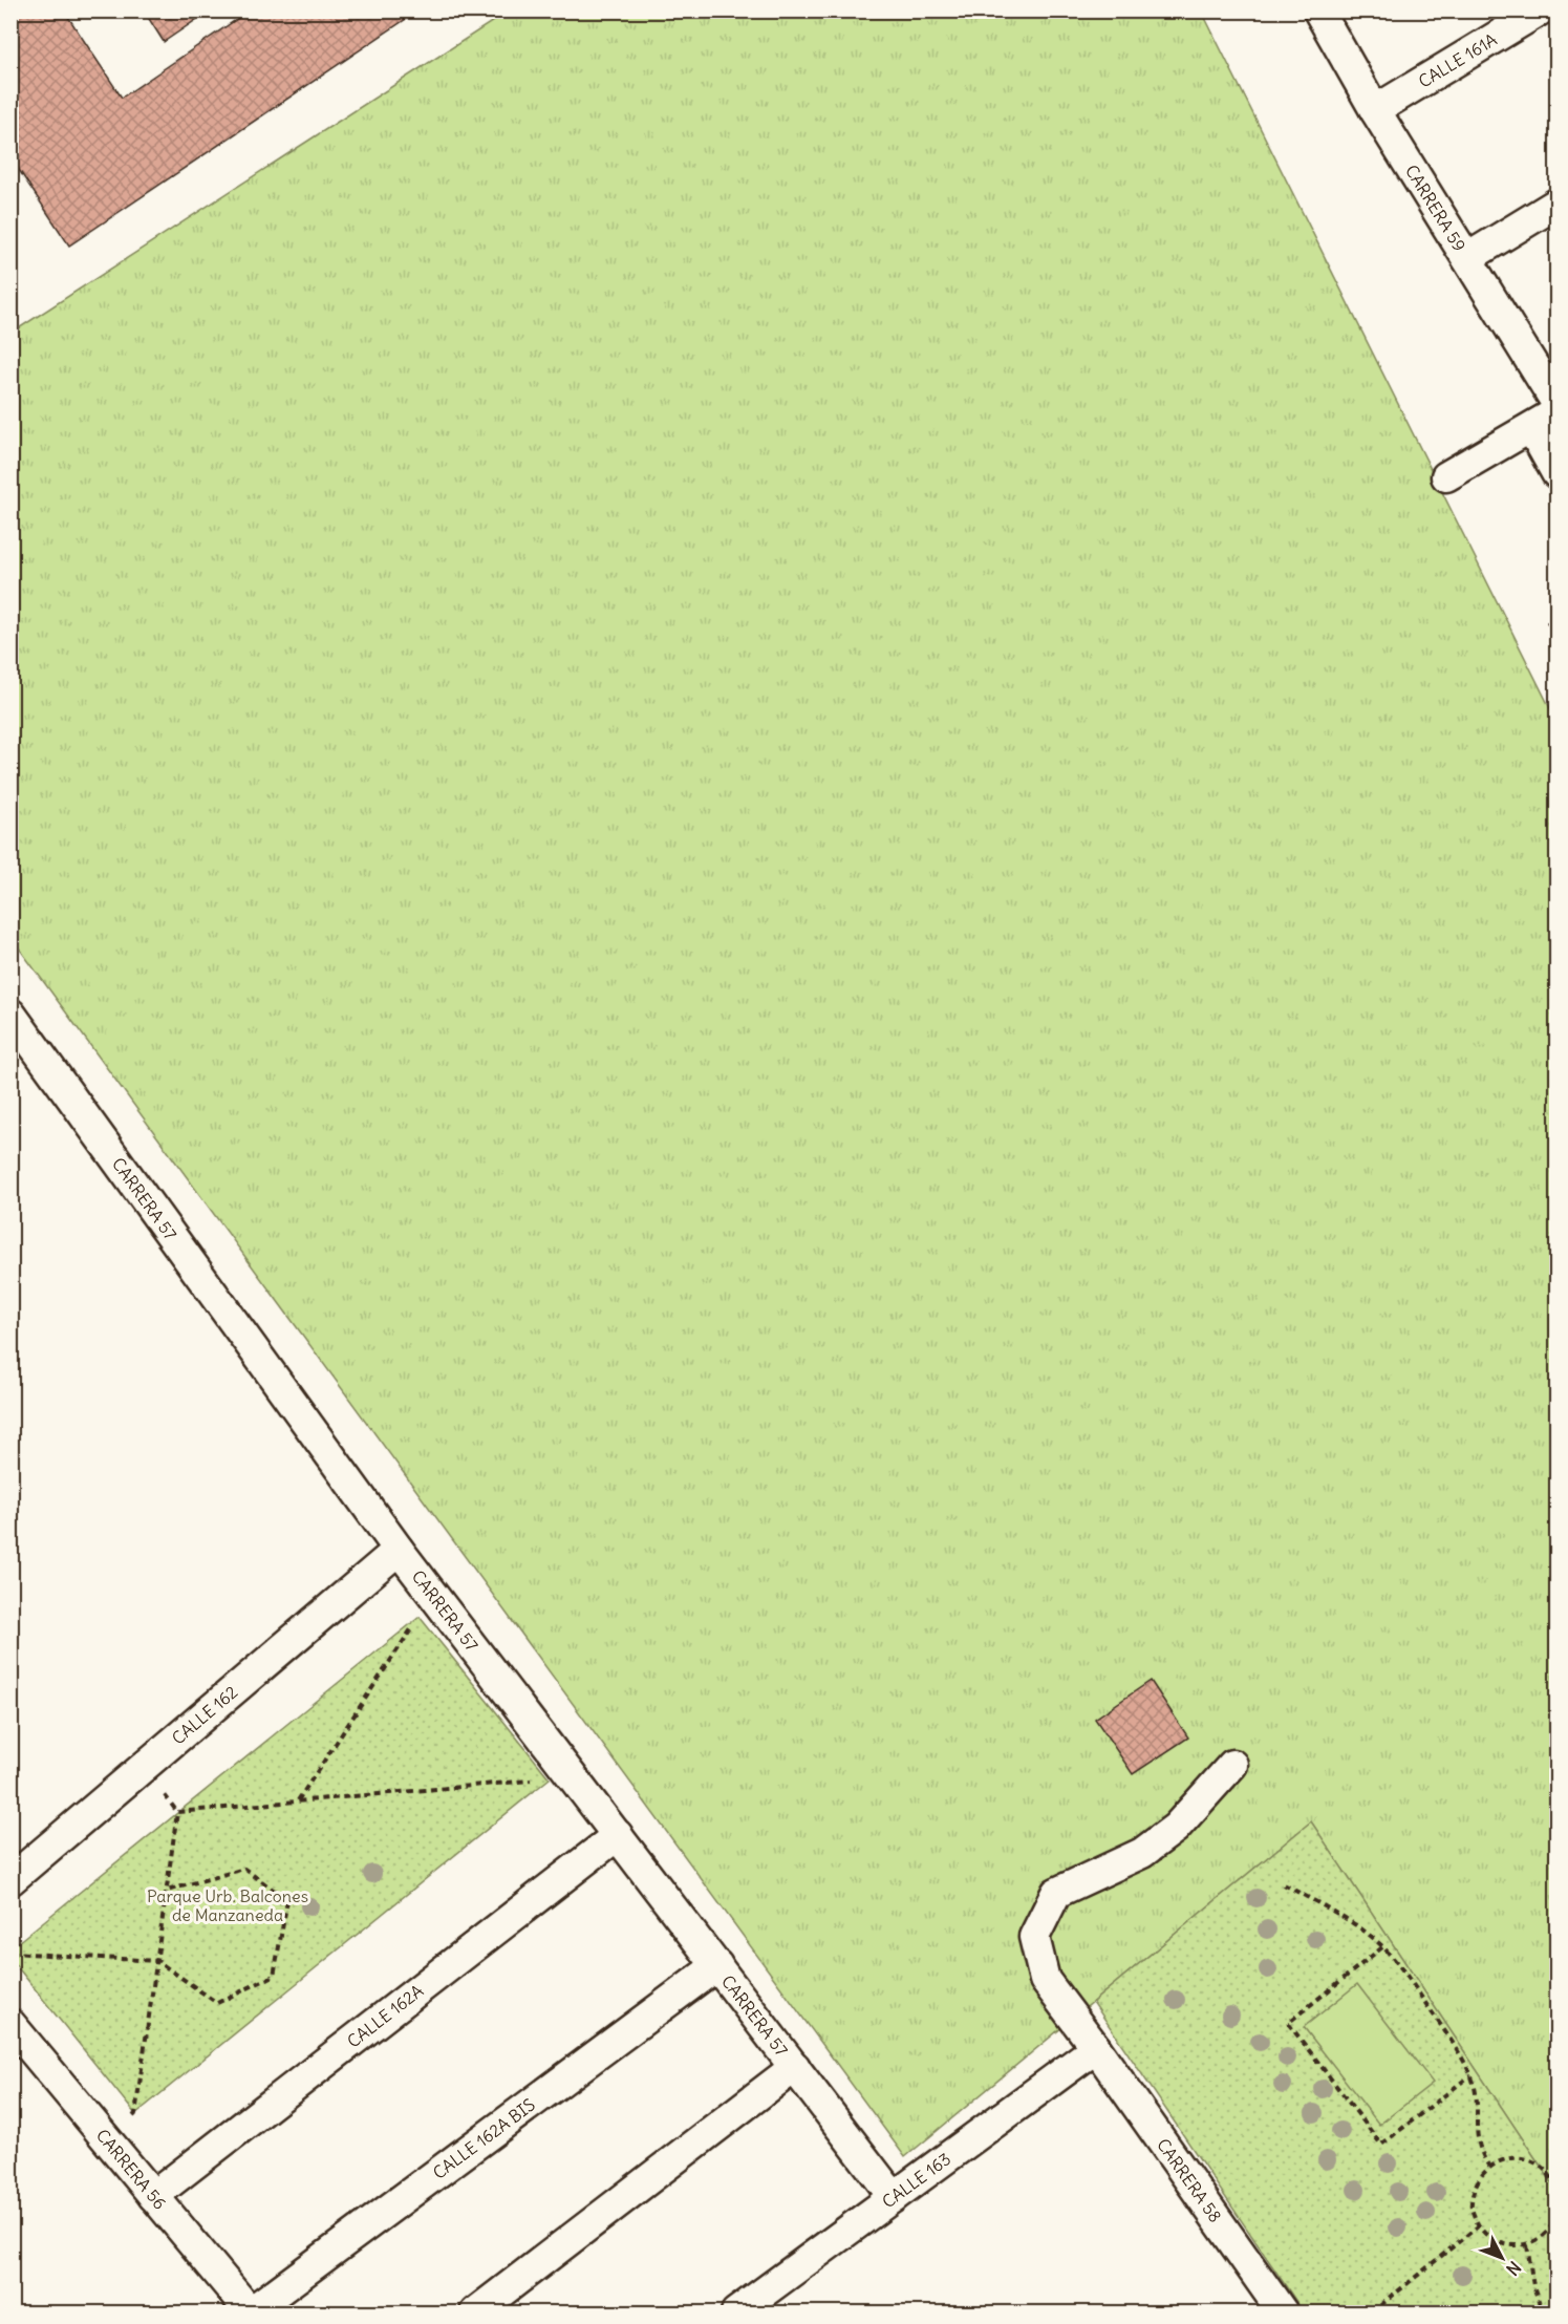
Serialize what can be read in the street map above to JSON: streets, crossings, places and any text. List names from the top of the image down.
{
  "streets": {
    "street": [
      "CALLE 161A",
      "CARRERA 59",
      "CARRERA 57",
      "CALLE 162",
      "CALLE 162A",
      "CALLE 162A BIS",
      "CARRERA 56",
      "CALLE 163",
      "CARRERA 58"
    ]
  },
  "crossings": [
    ["CALLE 161A", "CARRERA 59"],
    ["CARRERA 57", "CALLE 162"],
    ["CARRERA 57", "CALLE 162A"],
    ["CARRERA 57", "CALLE 162A BIS"],
    ["CARRERA 57", "CALLE 163"],
    ["CALLE 162A", "CARRERA 56"],
    ["CALLE 162A BIS", "CARRERA 56"],
    ["CALLE 163", "CARRERA 58"]
  ],
  "parks": ["Parque Urb. Balcones de Manzaneda"],
  "north": "bottom right"
}
